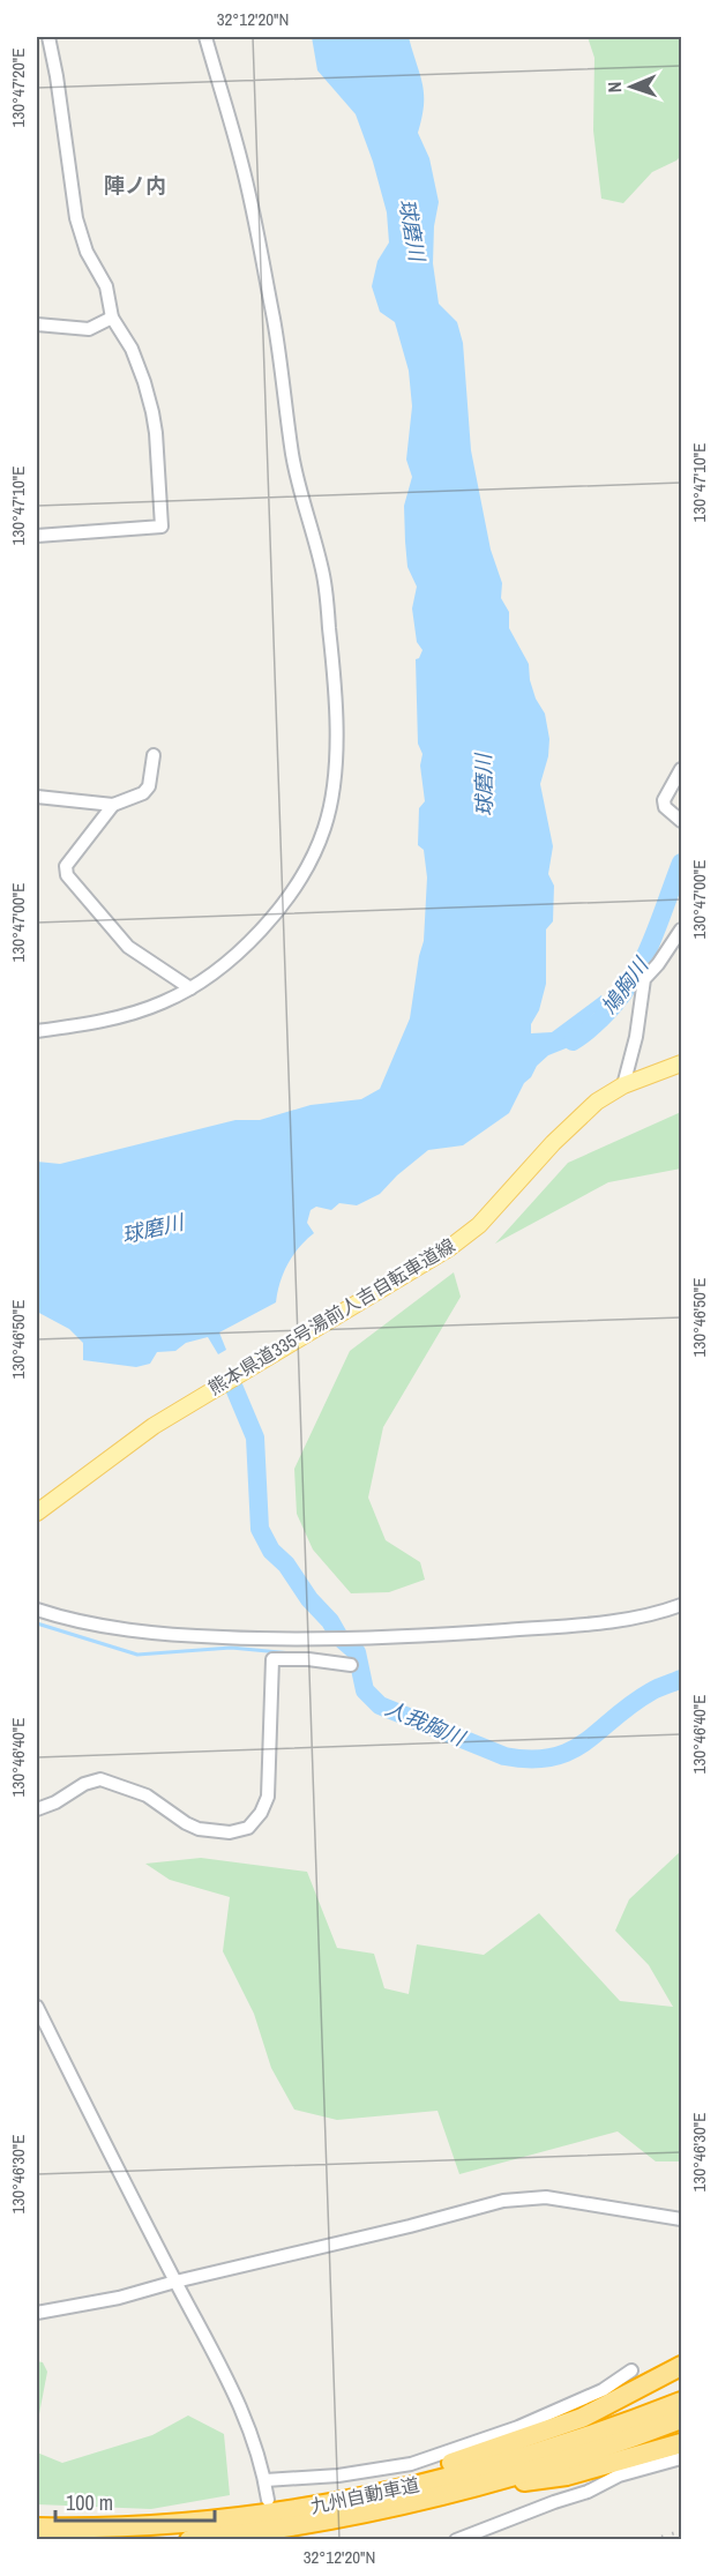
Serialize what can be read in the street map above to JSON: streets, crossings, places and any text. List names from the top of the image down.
{
  "streets": {
    "highway": ["九州自動車道"],
    "main road": ["熊本県道335号湯前人吉自転車道線"]
  },
  "districts": ["陣ノ内"],
  "water": ["球磨川", "鳩胸川", "人我胸川"],
  "scale_bar": "100 m",
  "north": "left",
  "coordinates": [
    "32°12'20\"N",
    "130°47'20\"E",
    "130°47'10\"E",
    "130°47'00\"E",
    "130°46'50\"E",
    "130°46'40\"E",
    "130°46'30\"E"
  ]
}
